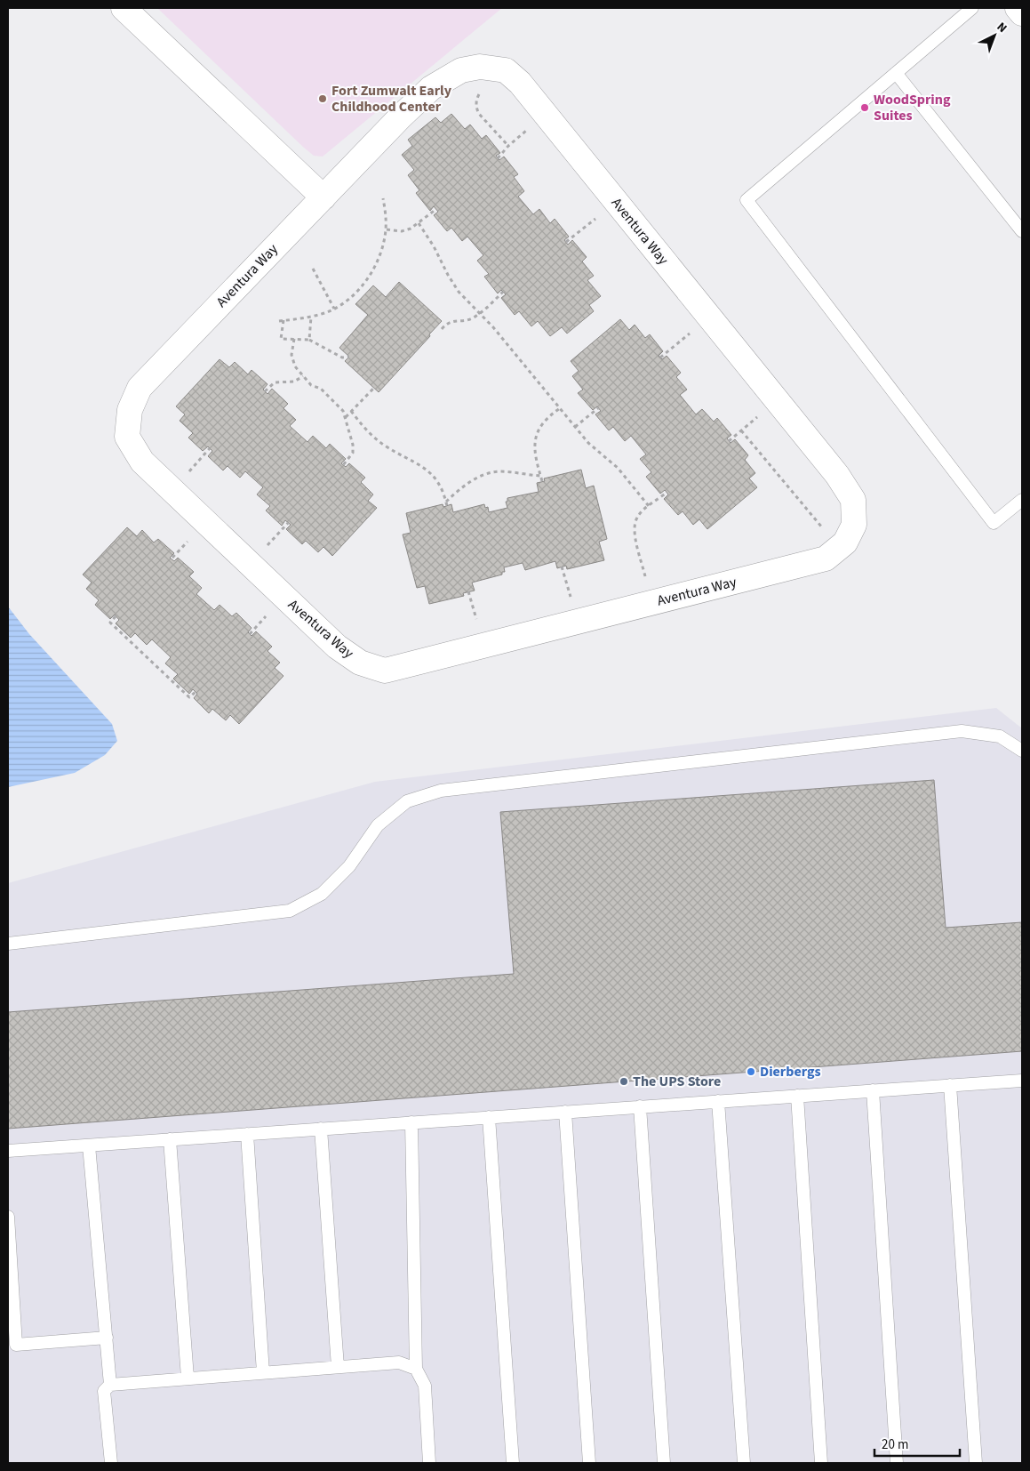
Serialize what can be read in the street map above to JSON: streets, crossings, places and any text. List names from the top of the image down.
{
  "streets": {
    "street": ["Aventura Way"]
  },
  "places": [
    "Fort Zumwalt Early Childhood Center",
    "WoodSpring Suites",
    "Dierbergs",
    "The UPS Store"
  ],
  "scale_bar": "20 m",
  "north": "top right"
}
